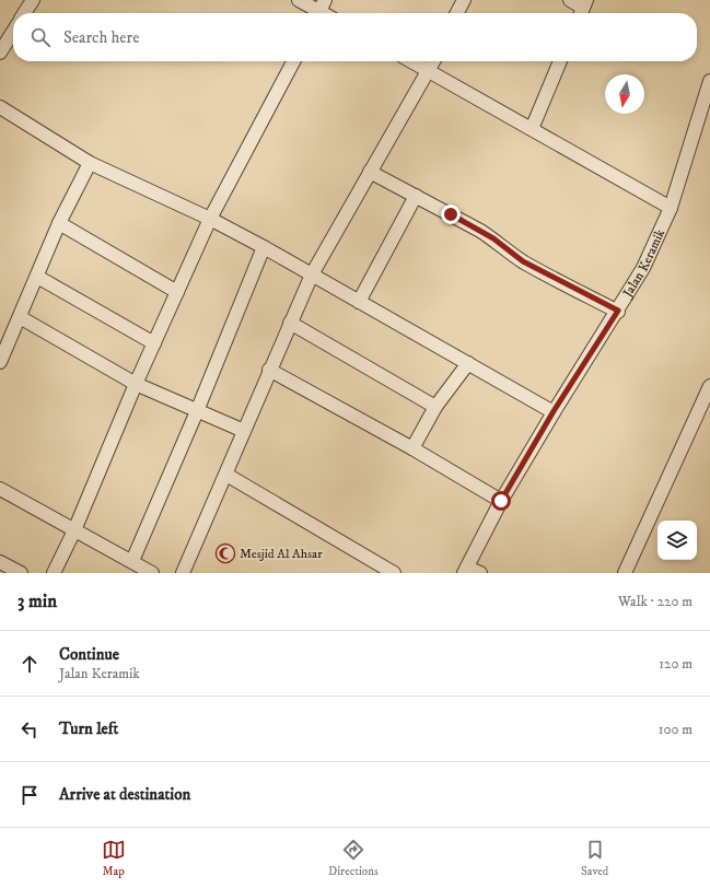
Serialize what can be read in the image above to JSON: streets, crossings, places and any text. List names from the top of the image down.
{
  "streets": {
    "street": ["Jalan Keramik"]
  },
  "places": {
    "mosque": ["Mesjid Al Ahsar"]
  },
  "north": "bottom",
  "page": {
    "search": "Search here",
    "heading": ["3 min", "Walk · 220 m"],
    "list": [
      ["Continue", "Jalan Keramik", "120 m"],
      ["Turn left", "100 m"],
      "Arrive at destination"
    ],
    "nav": ["Map", "Directions", "Saved"]
  }
}
